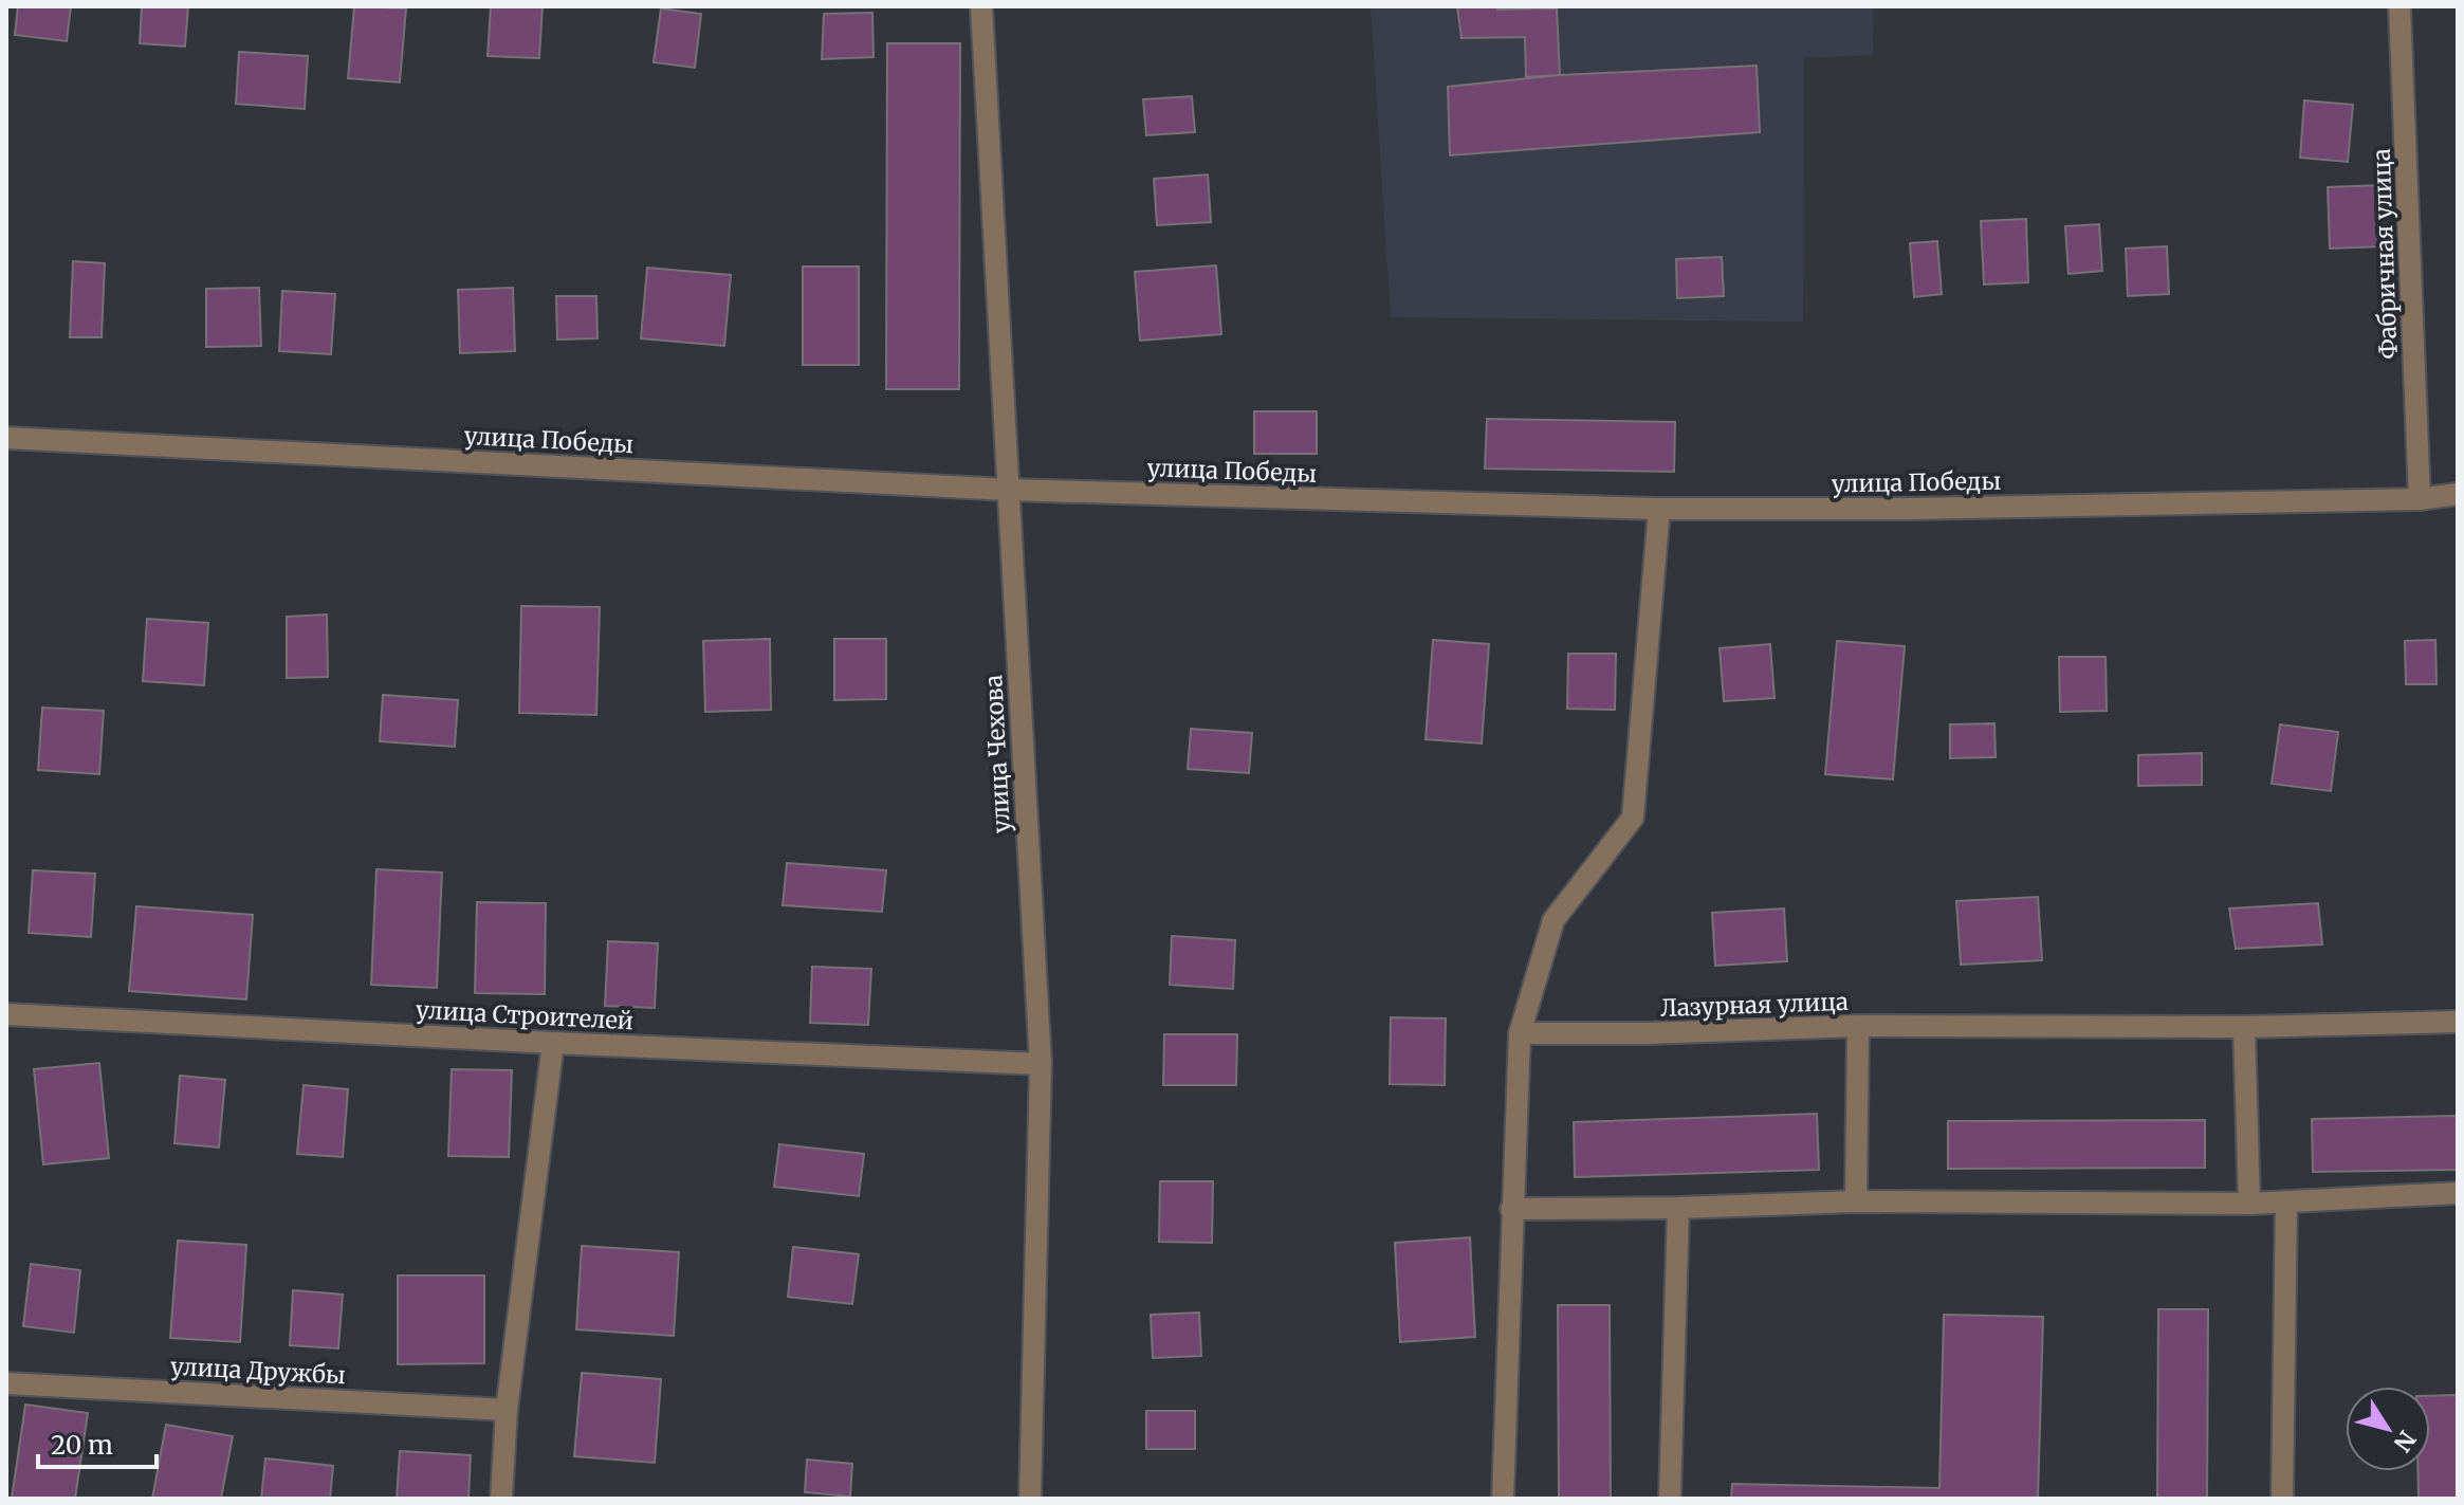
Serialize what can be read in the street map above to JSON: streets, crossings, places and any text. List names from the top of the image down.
{
  "streets": {
    "street": [
      "Фабричная улица",
      "улица Победы",
      "улица Чехова",
      "Лазурная улица",
      "улица Строителей",
      "улица Дружбы"
    ]
  },
  "crossings": [
    ["Фабричная улица", "улица Победы"],
    ["улица Победы", "улица Чехова"],
    ["улица Чехова", "улица Строителей"]
  ],
  "scale_bar": "20 m",
  "north": "bottom right"
}
